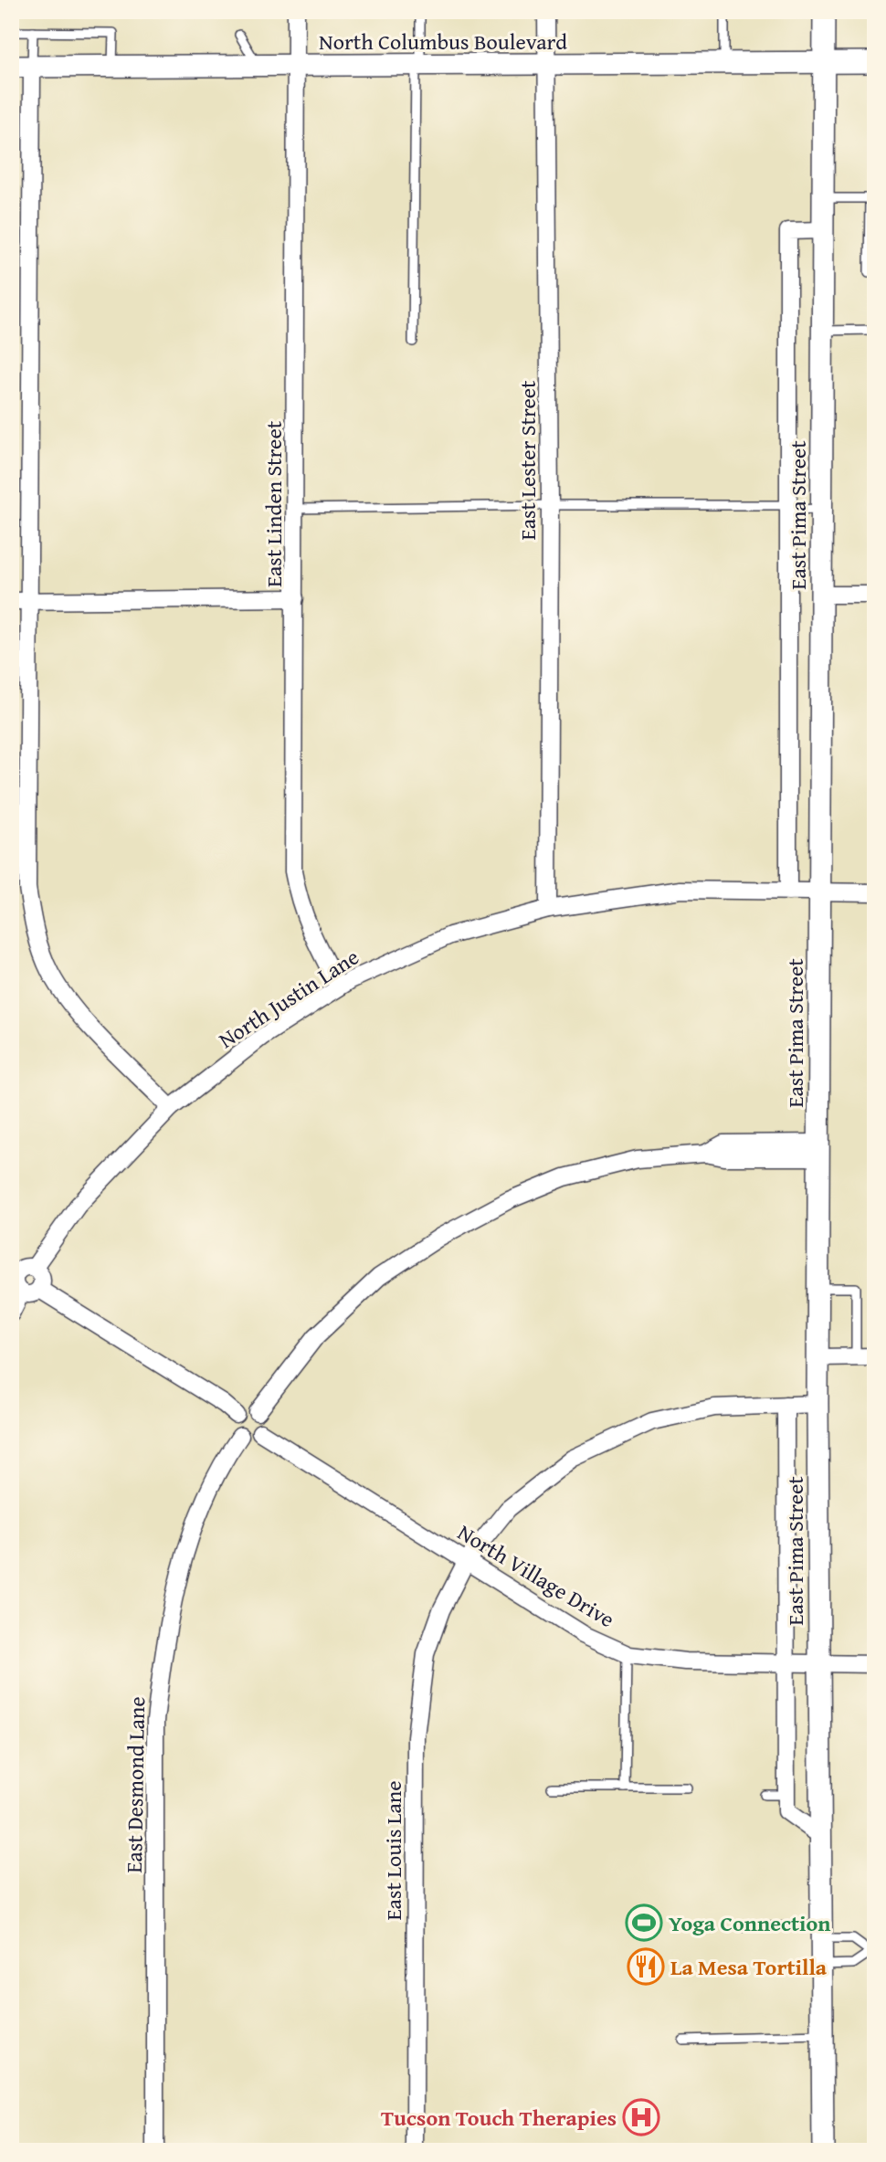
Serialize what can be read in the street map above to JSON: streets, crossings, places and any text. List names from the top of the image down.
{
  "streets": {
    "street": [
      "North Columbus Boulevard",
      "East Lester Street",
      "East Linden Street",
      "East Pima Street",
      "North Justin Lane",
      "North Village Drive",
      "East Desmond Lane",
      "East Louis Lane"
    ]
  },
  "crossings": [
    ["North Columbus Boulevard", "East Lester Street"],
    ["North Columbus Boulevard", "East Linden Street"],
    ["North Columbus Boulevard", "East Pima Street"],
    ["East Lester Street", "North Justin Lane"],
    ["East Linden Street", "North Justin Lane"],
    ["East Pima Street", "North Justin Lane"],
    ["East Pima Street", "North Village Drive"],
    ["East Pima Street", "East Louis Lane"],
    ["North Village Drive", "East Desmond Lane"],
    ["North Village Drive", "East Louis Lane"]
  ],
  "places": {
    "sports": ["Yoga Connection"],
    "restaurant": ["La Mesa Tortilla"],
    "hospital": ["Tucson Touch Therapies"]
  }
}
